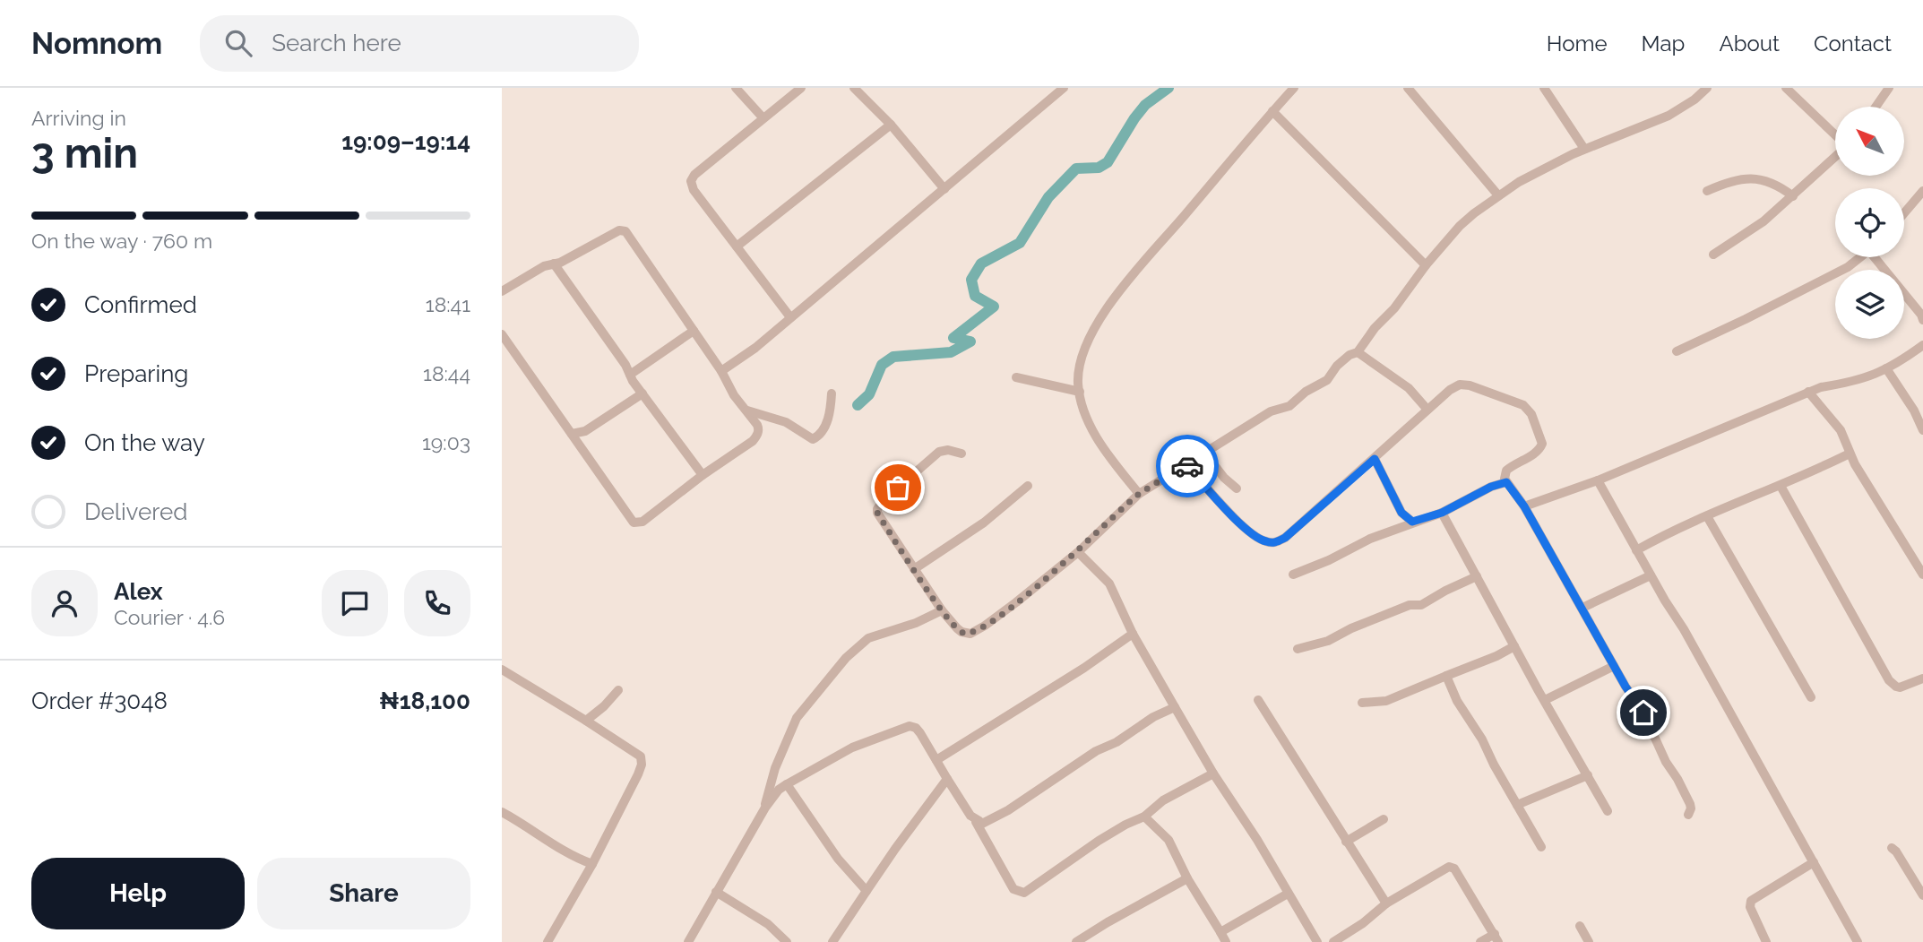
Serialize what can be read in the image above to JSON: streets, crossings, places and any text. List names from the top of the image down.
{
  "north": "top left",
  "page": {
    "header": "Nomnom",
    "search": "Search here",
    "nav": [
      "Home",
      "Map",
      "About",
      "Contact"
    ],
    "heading": ["3 min", "Arriving in", "19:09–19:14"],
    "panel": [
      "Alex",
      "Courier · 4.6",
      "Order #3048",
      "₦18,100"
    ],
    "bar": "On the way · 760 m",
    "list": [
      ["Confirmed", "18:41"],
      ["Preparing", "18:44"],
      ["On the way", "19:03"],
      "Delivered"
    ],
    "buttons": ["Help", "Share"]
  }
}
